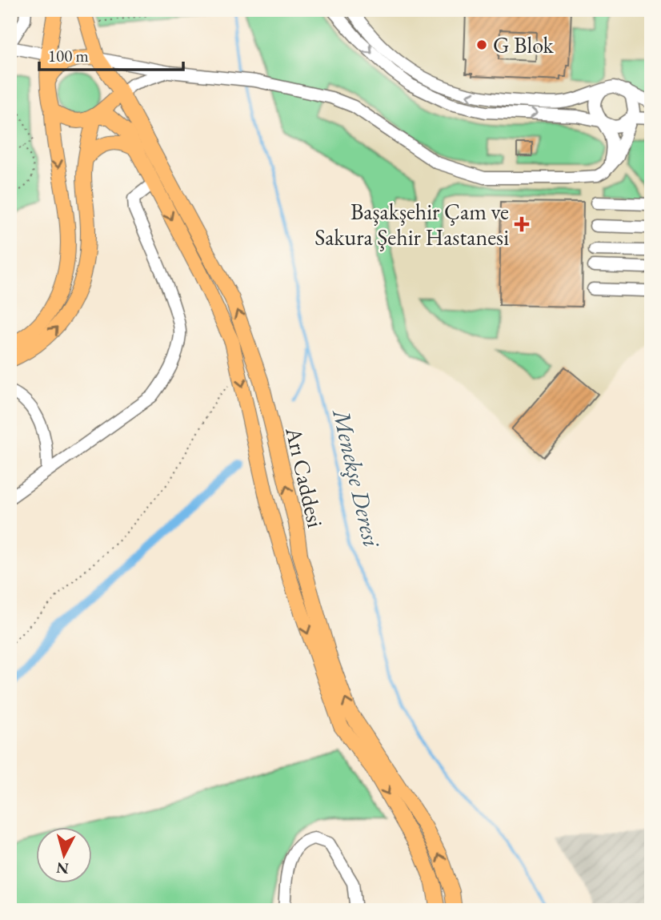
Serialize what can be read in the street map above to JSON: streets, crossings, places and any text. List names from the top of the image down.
{
  "streets": {
    "main road": ["Arı Caddesi"]
  },
  "water": ["Menekşe Deresi"],
  "places": {
    "other": ["G Blok"],
    "health": ["Başakşehir Çam ve Sakura Şehir Hastanesi"]
  },
  "scale_bar": "100 m",
  "north": "bottom"
}
